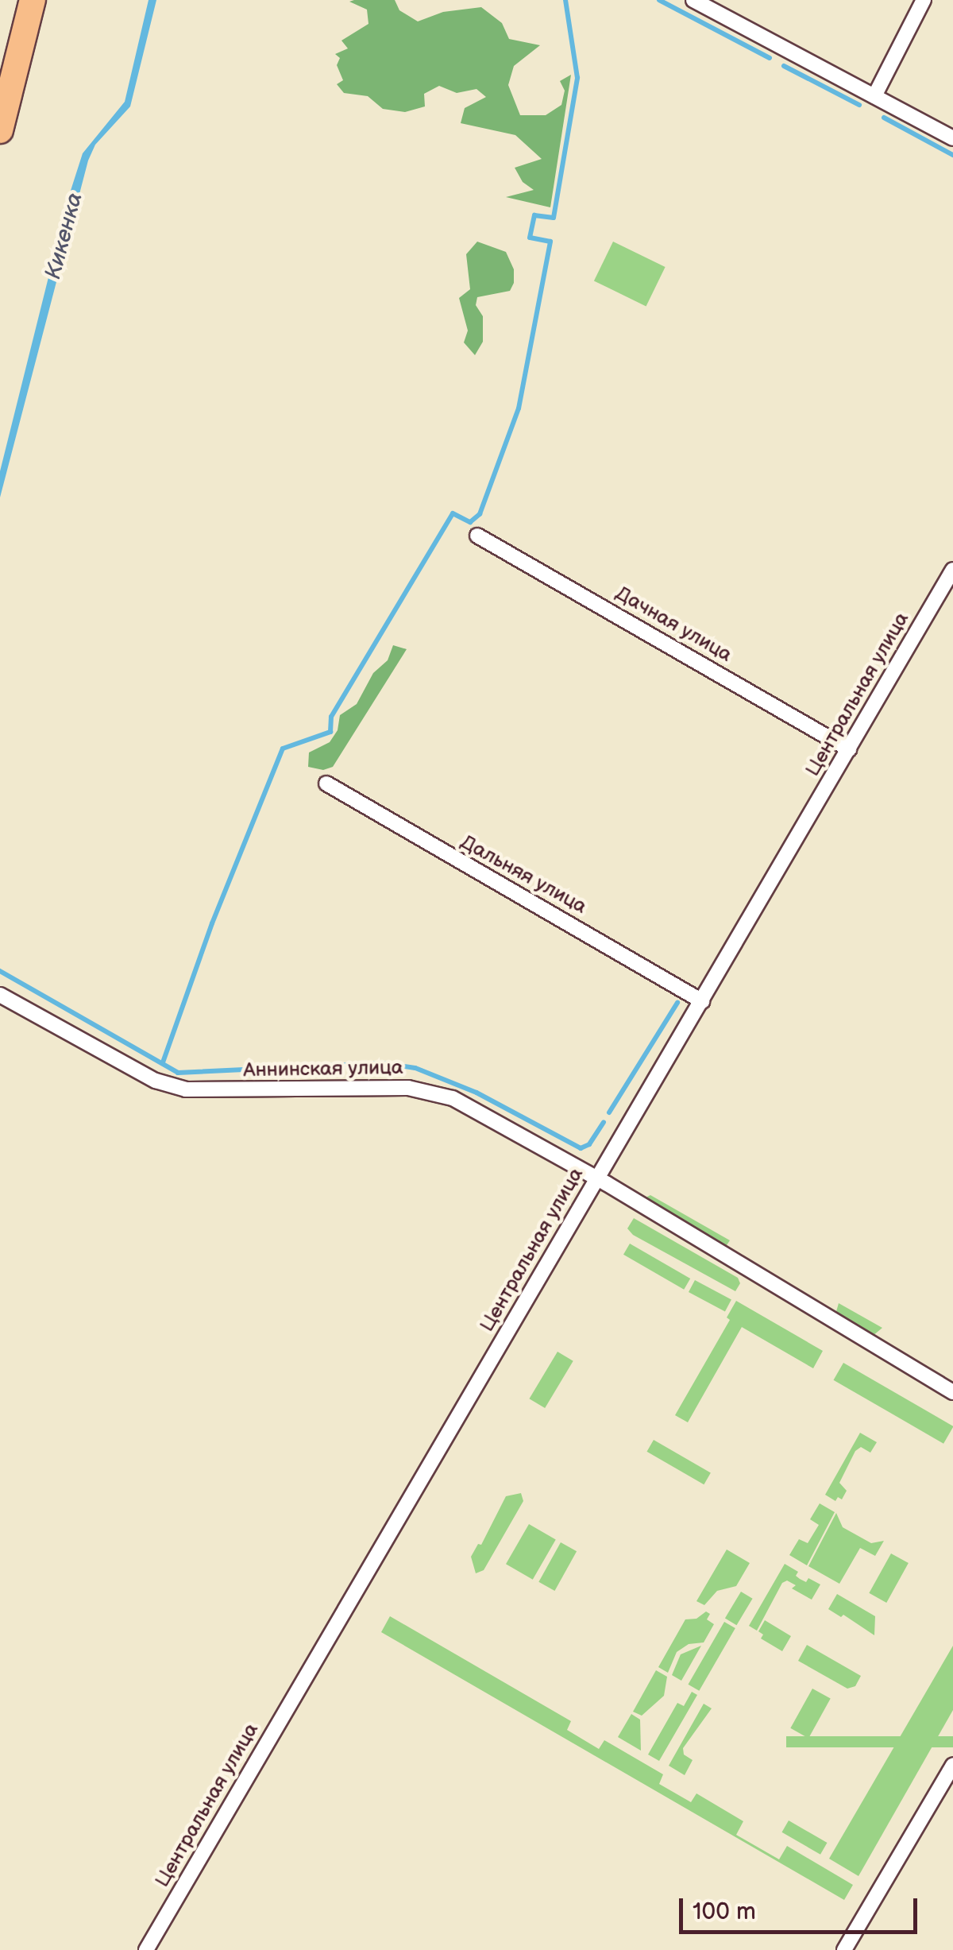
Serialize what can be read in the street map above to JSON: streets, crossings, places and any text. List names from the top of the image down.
{
  "streets": {
    "street": [
      "Дачная улица",
      "Центральная улица",
      "Дальняя улица",
      "Аннинская улица"
    ]
  },
  "crossings": [
    ["Дачная улица", "Центральная улица"],
    ["Центральная улица", "Дальняя улица"],
    ["Центральная улица", "Аннинская улица"]
  ],
  "water": ["Кикенка"],
  "scale_bar": "100 m"
}
